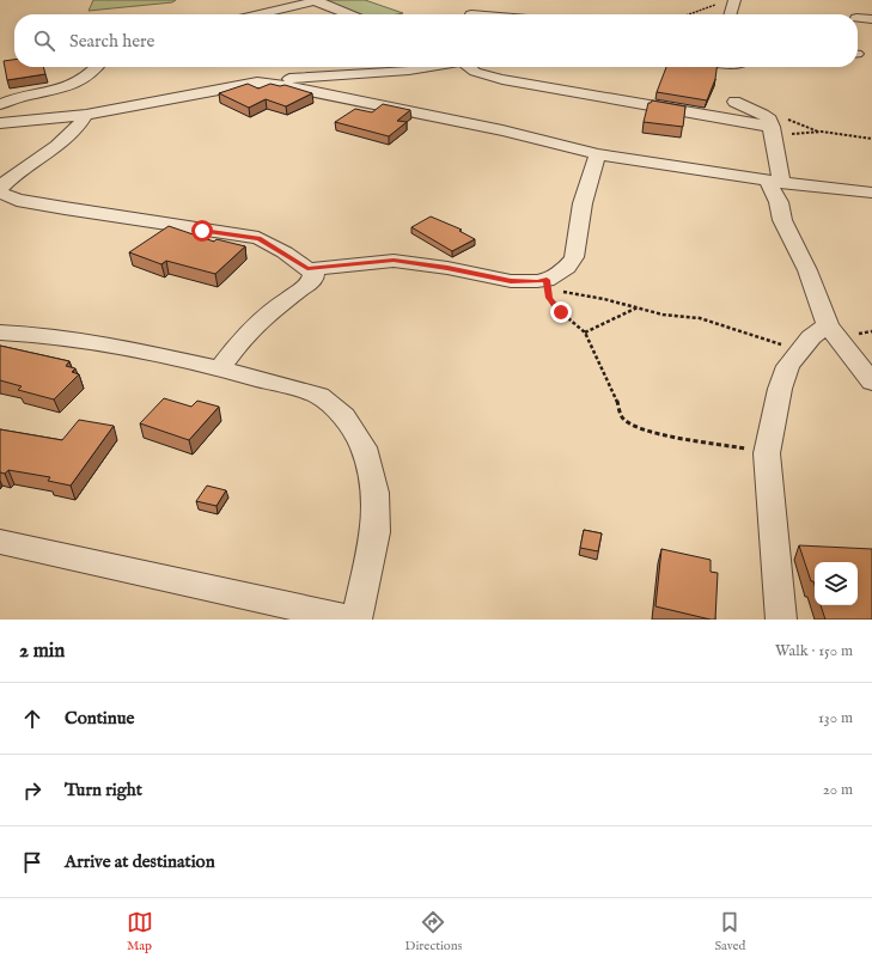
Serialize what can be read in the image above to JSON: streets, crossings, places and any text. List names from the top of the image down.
{
  "page": {
    "search": "Search here",
    "heading": ["2 min", "Walk · 150 m"],
    "list": [
      ["Continue", "130 m"],
      ["Turn right", "20 m"],
      "Arrive at destination"
    ],
    "nav": ["Map", "Directions", "Saved"]
  }
}
